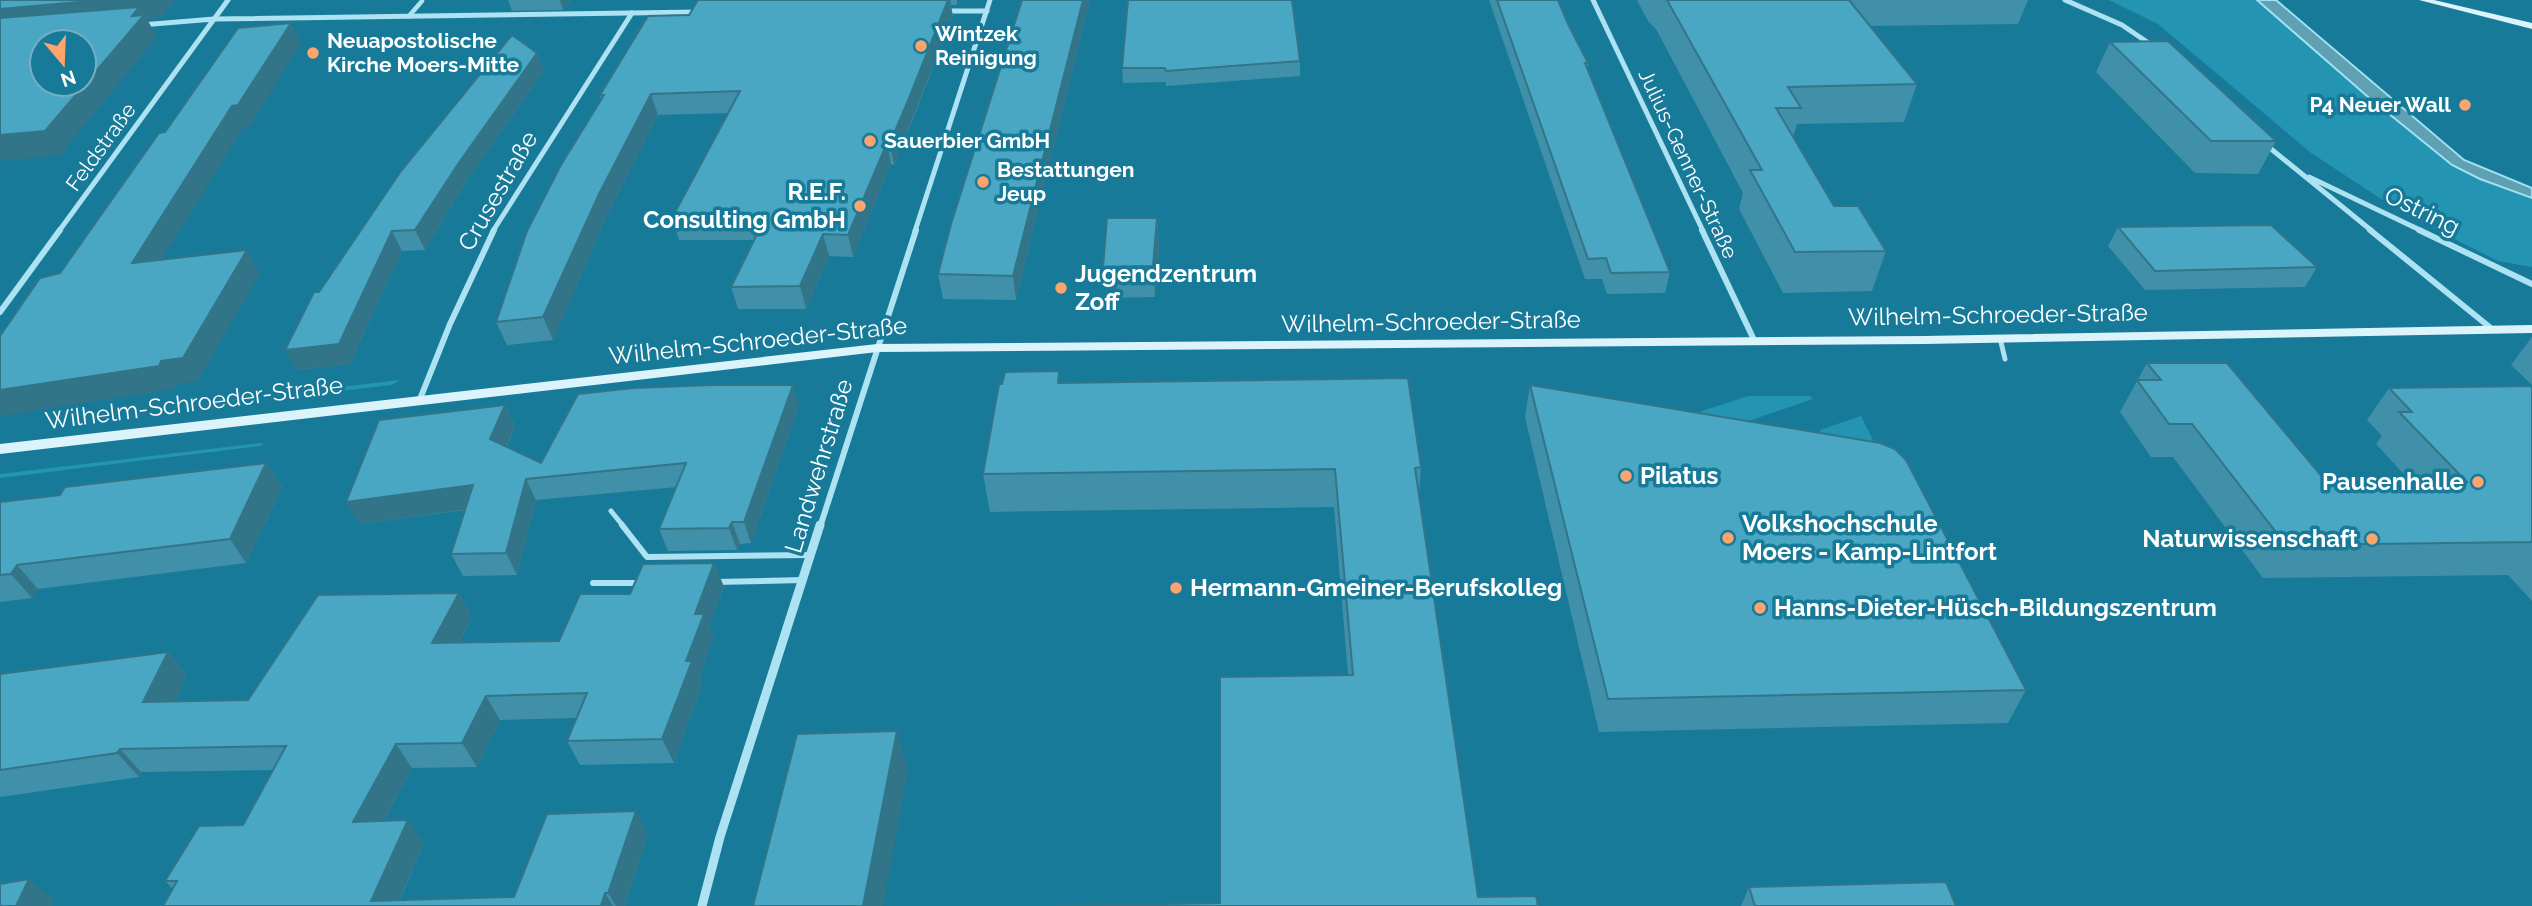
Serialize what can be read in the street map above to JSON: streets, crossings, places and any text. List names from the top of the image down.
{
  "streets": {
    "main road": ["Wilhelm-Schroeder-Straße"],
    "street": [
      "Feldstraße",
      "Julius-Genner-Straße",
      "Crusestraße",
      "Ostring",
      "Landwehrstraße"
    ]
  },
  "crossings": [
    ["Julius-Genner-Straße", "Wilhelm-Schroeder-Straße"],
    ["Crusestraße", "Wilhelm-Schroeder-Straße"],
    ["Ostring", "Wilhelm-Schroeder-Straße"],
    ["Wilhelm-Schroeder-Straße", "Landwehrstraße"]
  ],
  "places": [
    "Wintzek Reinigung",
    "Neuapostolische Kirche Moers-Mitte",
    "P4 Neuer Wall",
    "Sauerbier GmbH",
    "Bestattungen Jeup",
    "R.E.F. Consulting GmbH",
    "Jugendzentrum Zoff",
    "Pilatus",
    "Pausenhalle",
    "Volkshochschule Moers - Kamp-Lintfort",
    "Naturwissenschaft",
    "Hermann-Gmeiner-Berufskolleg",
    "Hanns-Dieter-Hüsch-Bildungszentrum"
  ],
  "north": "bottom"
}
